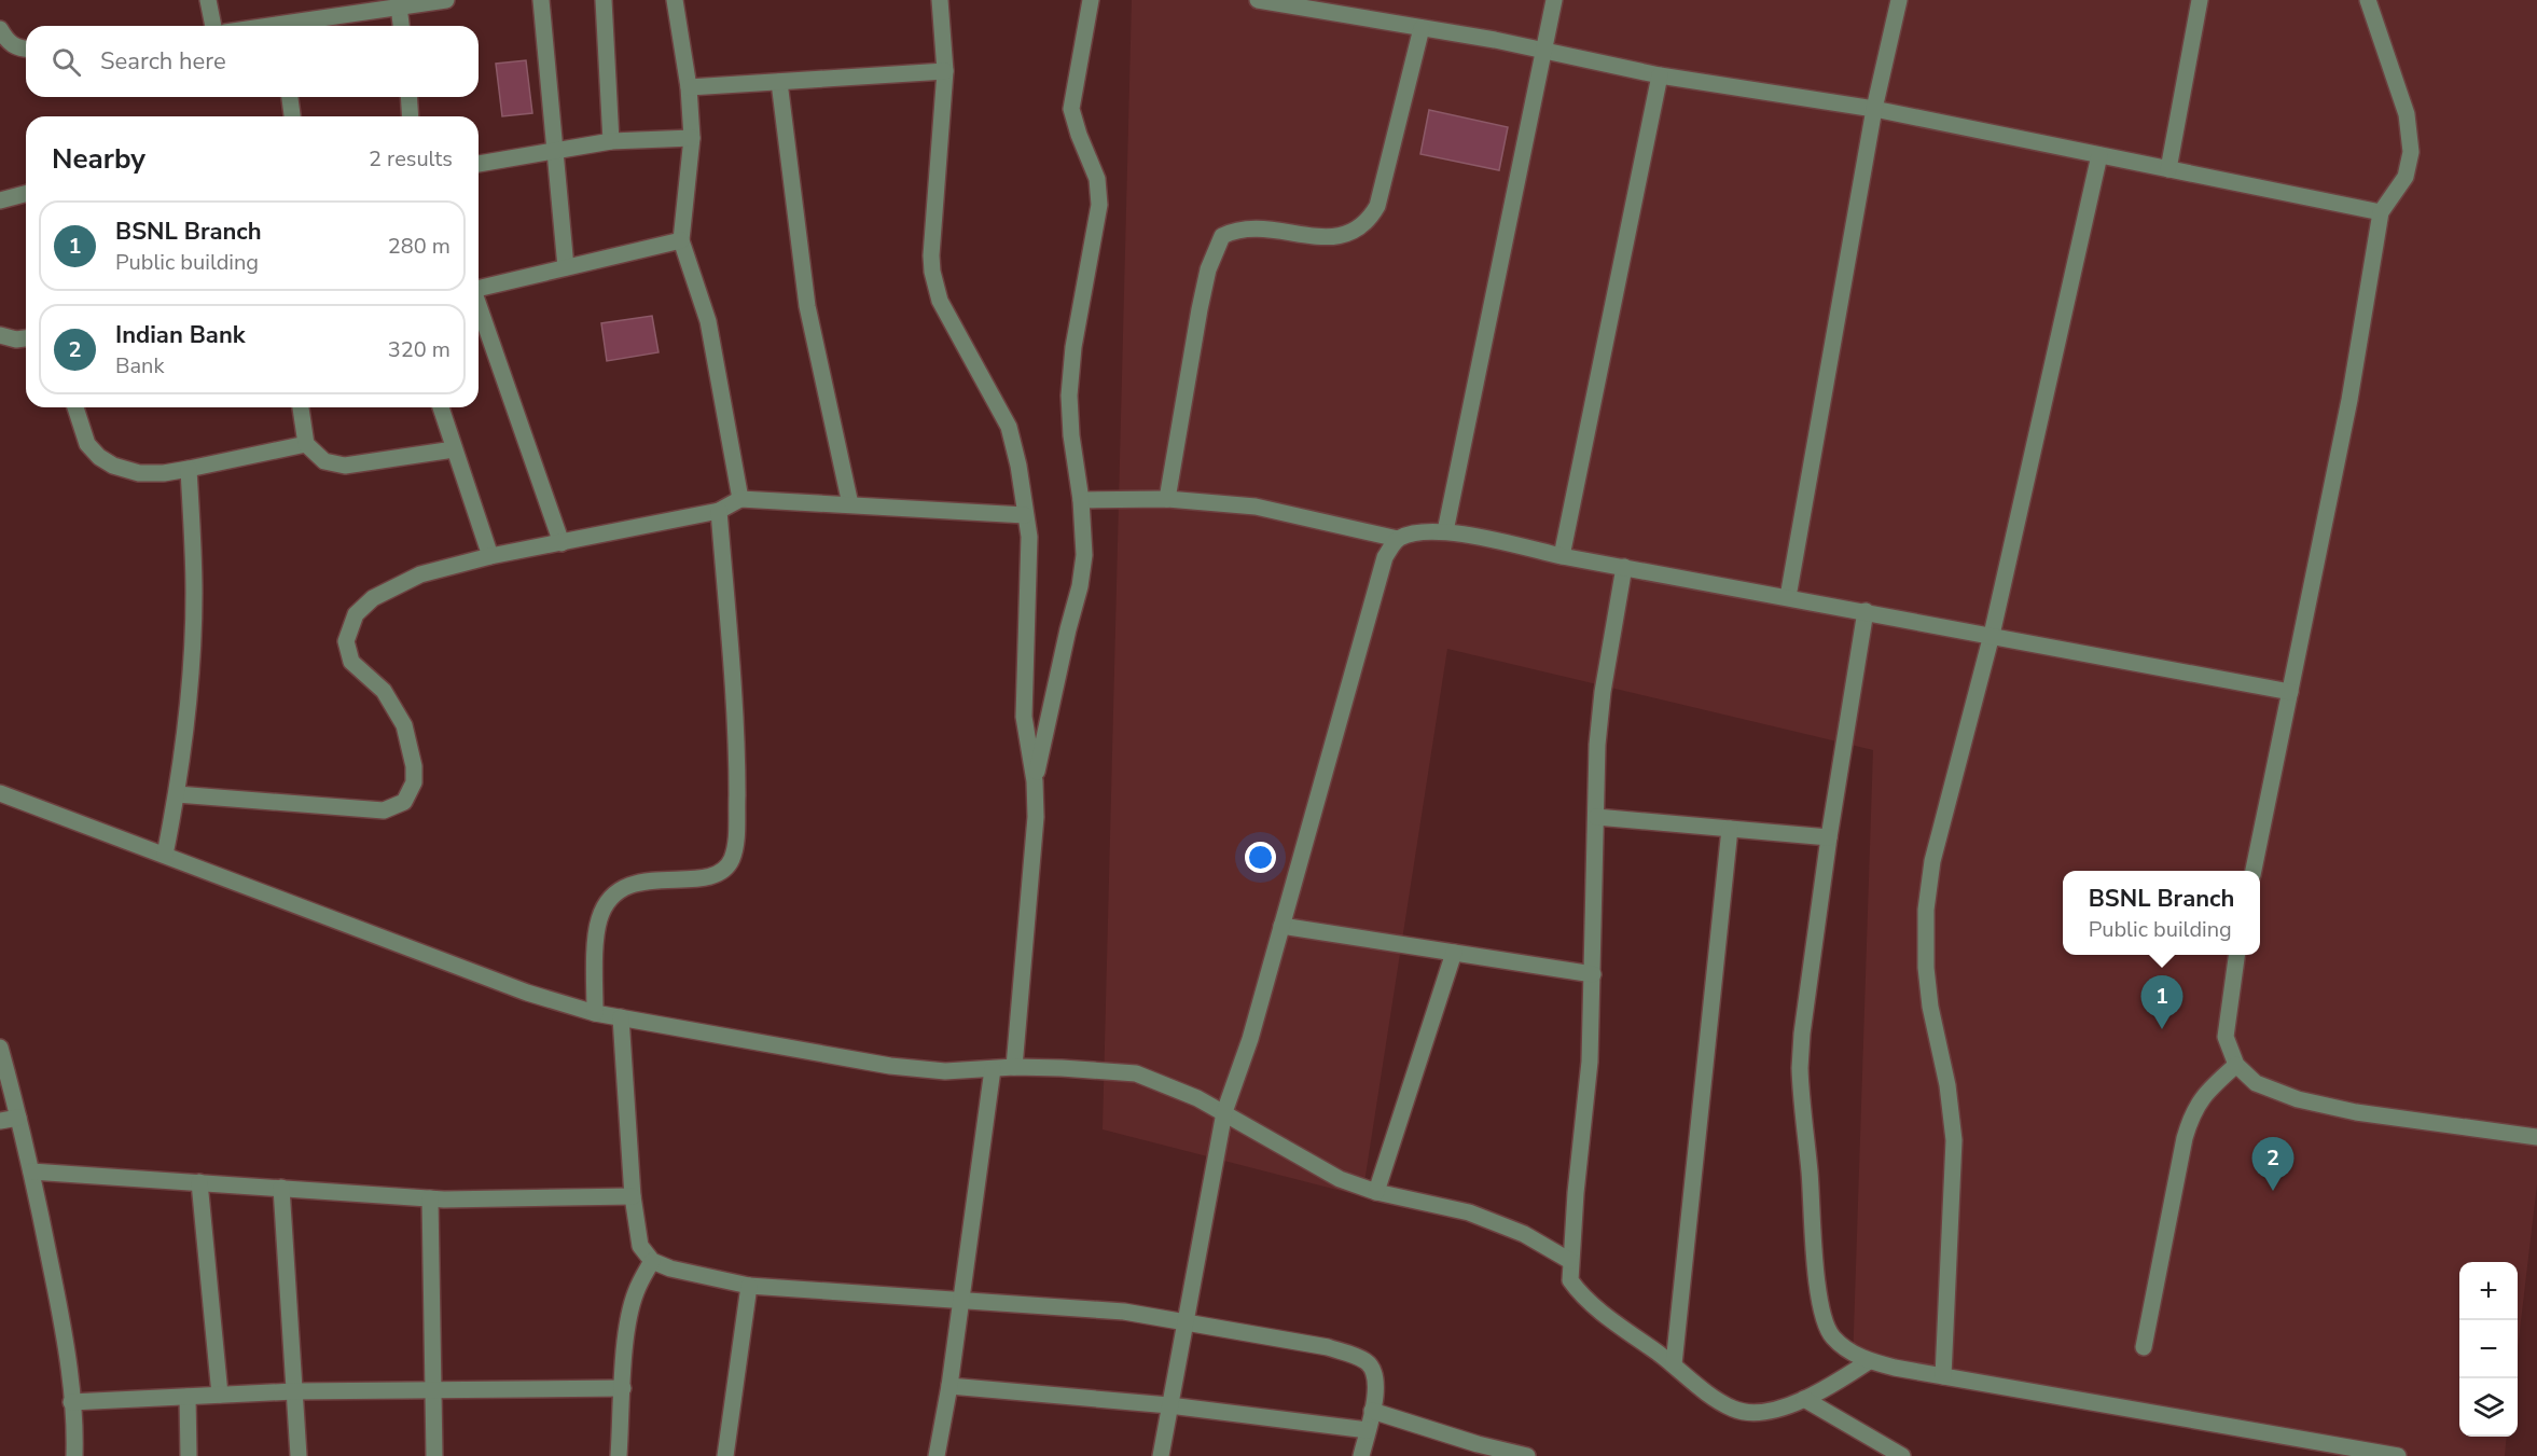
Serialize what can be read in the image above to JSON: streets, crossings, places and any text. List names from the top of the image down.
{
  "page": {
    "search": "Search here",
    "heading": ["Nearby", "2 results"],
    "list": [
      {
        "mark": "1",
        "name": "BSNL Branch",
        "note": "Public building",
        "value": "280 m"
      },
      {
        "mark": "2",
        "name": "Indian Bank",
        "note": "Bank",
        "value": "320 m"
      }
    ],
    "popup": ["BSNL Branch", "Public building"],
    "pins": ["1", "2"],
    "map_buttons": ["+", "−"]
  }
}
